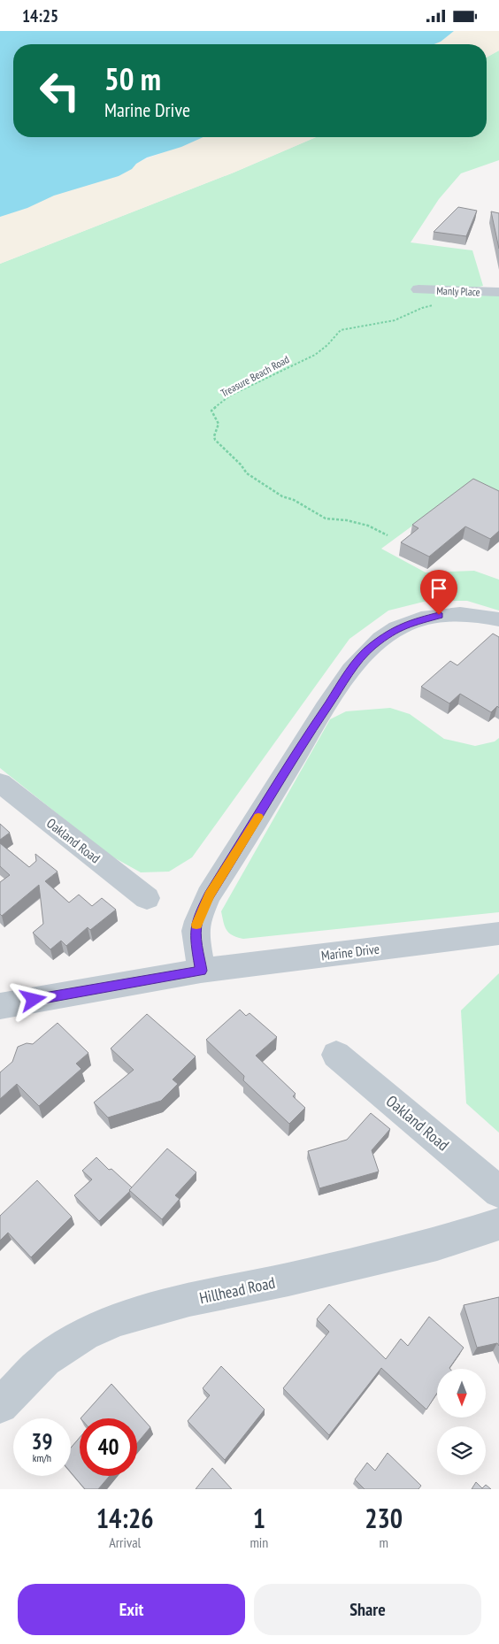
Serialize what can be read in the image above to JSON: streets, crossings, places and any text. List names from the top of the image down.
{
  "streets": {
    "street": [
      "Manly Place",
      "Oakland Road",
      "Marine Drive",
      "Hillhead Road"
    ],
    "path": ["Treasure Beach Road"]
  },
  "north": "bottom",
  "page": {
    "status": "14:25",
    "turn": ["50 m", "Marine Drive"],
    "speed": "39 km/h",
    "limit": "40",
    "eta": [
      "14:26",
      "Arrival",
      "1",
      "min",
      "230",
      "m"
    ],
    "buttons": ["Exit", "Share"]
  }
}
